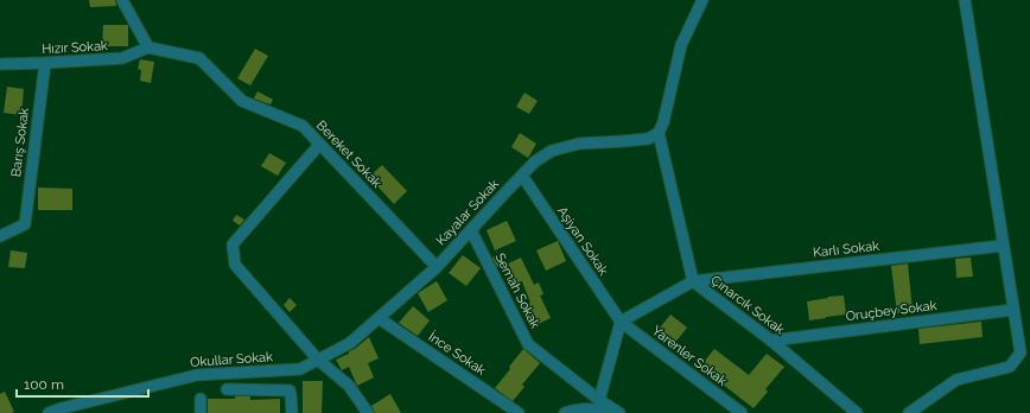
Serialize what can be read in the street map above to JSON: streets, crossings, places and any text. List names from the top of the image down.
{
  "streets": {
    "street": [
      "Hızır Sokak",
      "Barış Sokak",
      "Bereket Sokak",
      "Kayalar Sokak",
      "Aşiyan Sokak",
      "Karlı Sokak",
      "Semah Sokak",
      "Çınarcık Sokak",
      "Oruçbey Sokak",
      "İnce Sokak",
      "Yarenler Sokak",
      "Okullar Sokak"
    ]
  },
  "crossings": [
    ["Hızır Sokak", "Barış Sokak"],
    ["Hızır Sokak", "Bereket Sokak"],
    ["Bereket Sokak", "Kayalar Sokak"],
    ["Kayalar Sokak", "Aşiyan Sokak"],
    ["Kayalar Sokak", "Semah Sokak"],
    ["Kayalar Sokak", "Çınarcık Sokak"],
    ["Kayalar Sokak", "İnce Sokak"],
    ["Kayalar Sokak", "Okullar Sokak"],
    ["Aşiyan Sokak", "Yarenler Sokak"],
    ["Karlı Sokak", "Çınarcık Sokak"],
    ["Çınarcık Sokak", "Oruçbey Sokak"]
  ],
  "scale_bar": "100 m"
}
